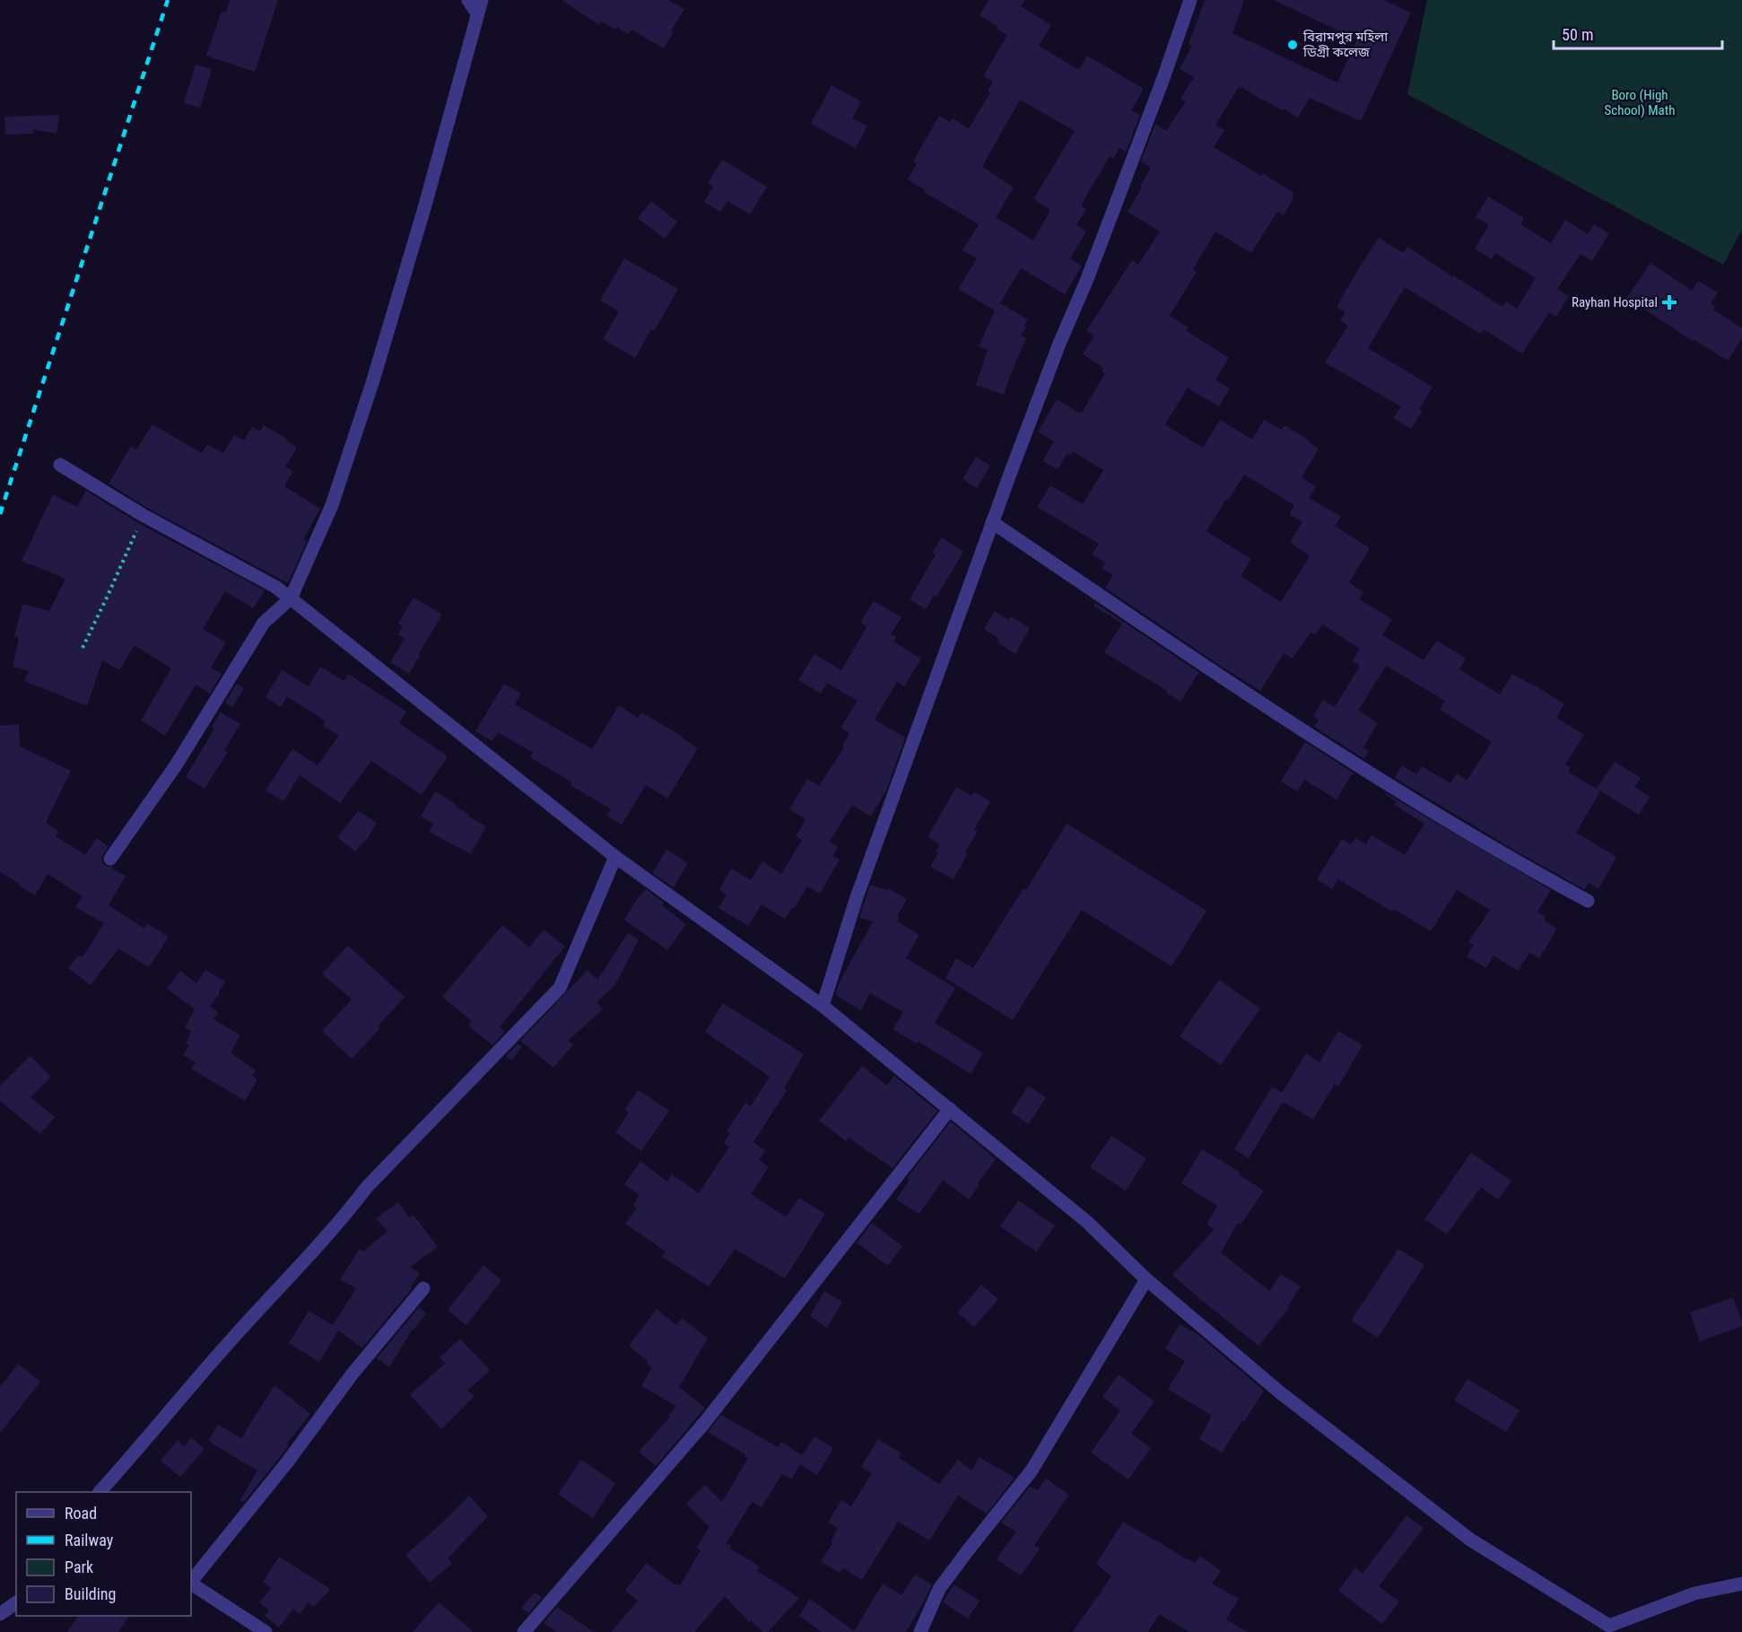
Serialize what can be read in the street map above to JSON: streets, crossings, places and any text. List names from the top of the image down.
{
  "parks": ["Boro (High School) Math"],
  "places": {
    "other": ["বিরামপুর মহিলা ডিগ্রী কলেজ"],
    "health": ["Rayhan Hospital"]
  },
  "legend": [
    "Road",
    "Railway",
    "Park",
    "Building"
  ],
  "scale_bar": "50 m"
}
